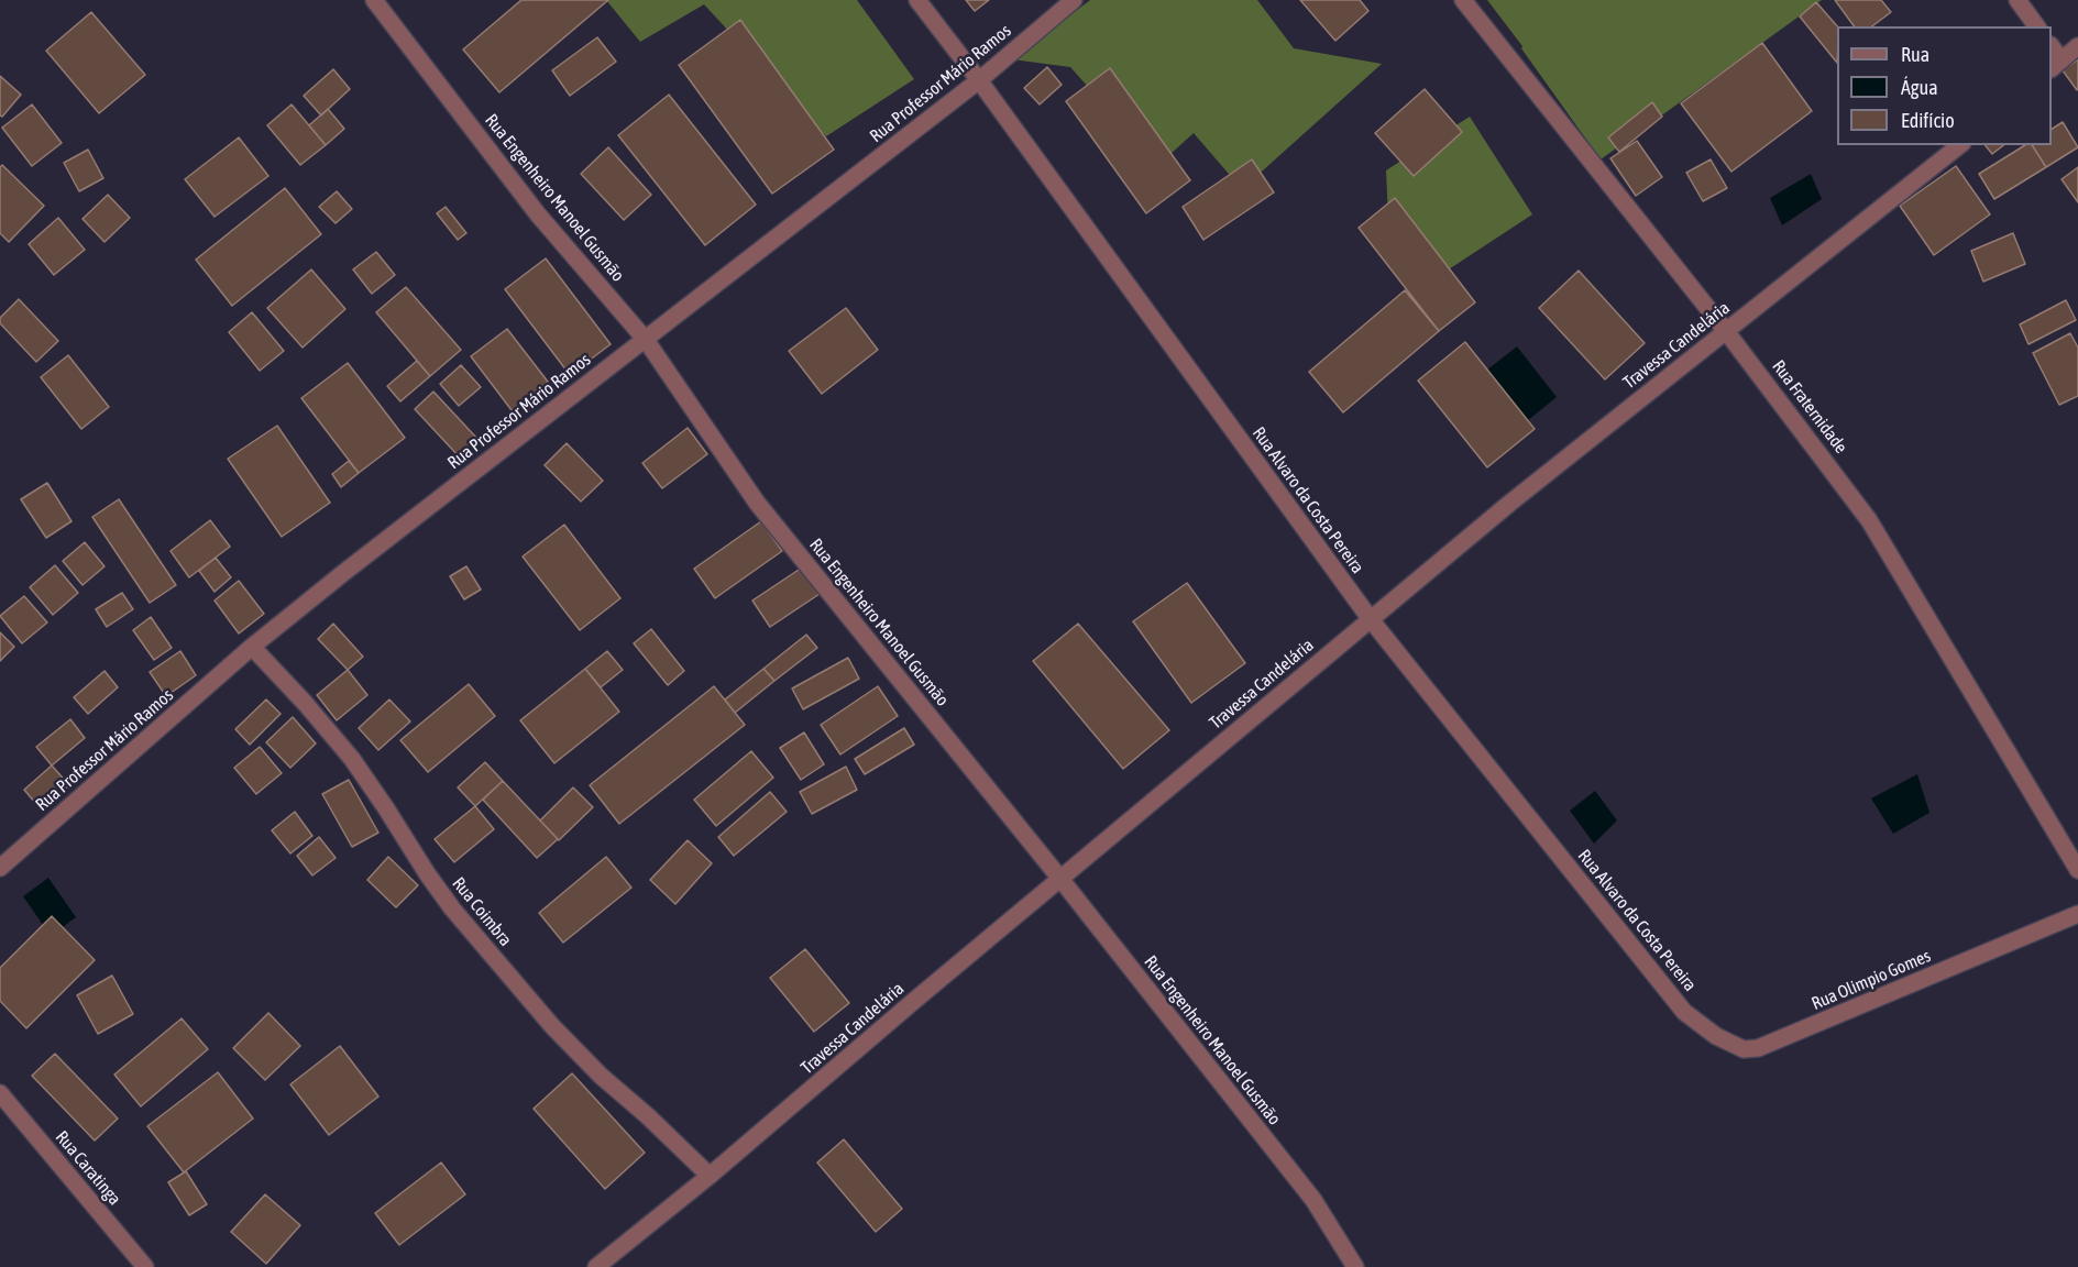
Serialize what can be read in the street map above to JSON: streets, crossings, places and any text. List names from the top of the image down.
{
  "streets": {
    "street": [
      "Rua Professor Mário Ramos",
      "Rua Engenheiro Manoel Gusmão",
      "Travessa Candelária",
      "Rua Fraternidade",
      "Rua Alvaro da Costa Pereira",
      "Rua Coimbra",
      "Rua Olimpio Gomes",
      "Rua Caratinga"
    ]
  },
  "crossings": [
    ["Rua Professor Mário Ramos", "Rua Engenheiro Manoel Gusmão"],
    ["Rua Professor Mário Ramos", "Rua Alvaro da Costa Pereira"],
    ["Rua Professor Mário Ramos", "Rua Coimbra"],
    ["Rua Engenheiro Manoel Gusmão", "Travessa Candelária"],
    ["Travessa Candelária", "Rua Fraternidade"],
    ["Travessa Candelária", "Rua Alvaro da Costa Pereira"],
    ["Travessa Candelária", "Rua Coimbra"],
    ["Rua Alvaro da Costa Pereira", "Rua Olimpio Gomes"]
  ],
  "legend": ["Rua", "Água", "Edifício"]
}
